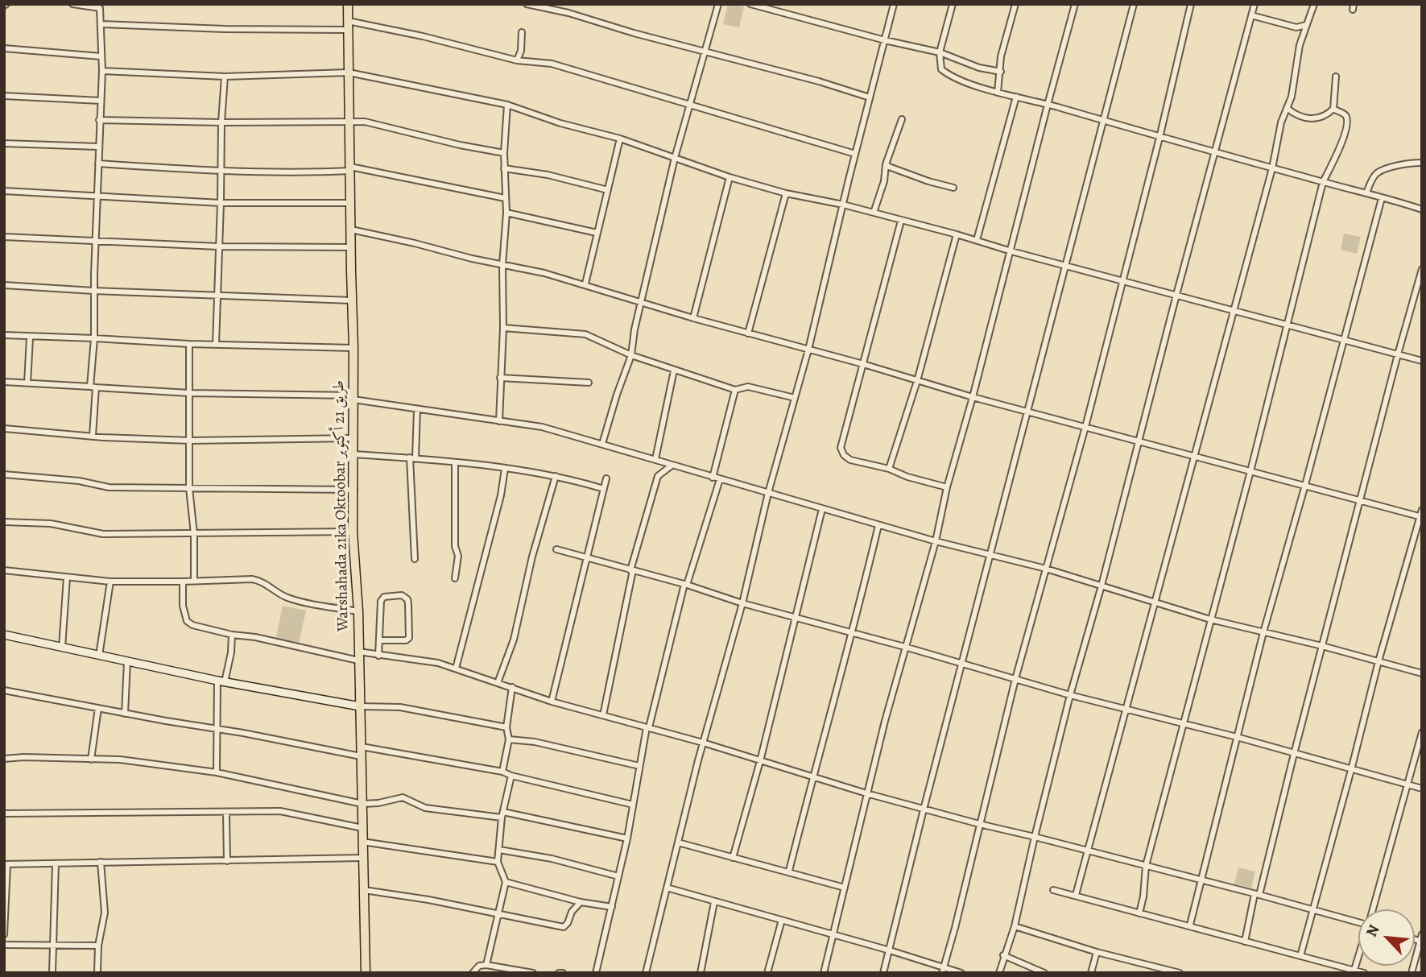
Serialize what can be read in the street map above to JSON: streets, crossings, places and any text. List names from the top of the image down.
{
  "streets": {
    "main road": ["Warshahada 21ka Oktoobar طريق 21 أكتوبر"]
  },
  "north": "top left"
}
